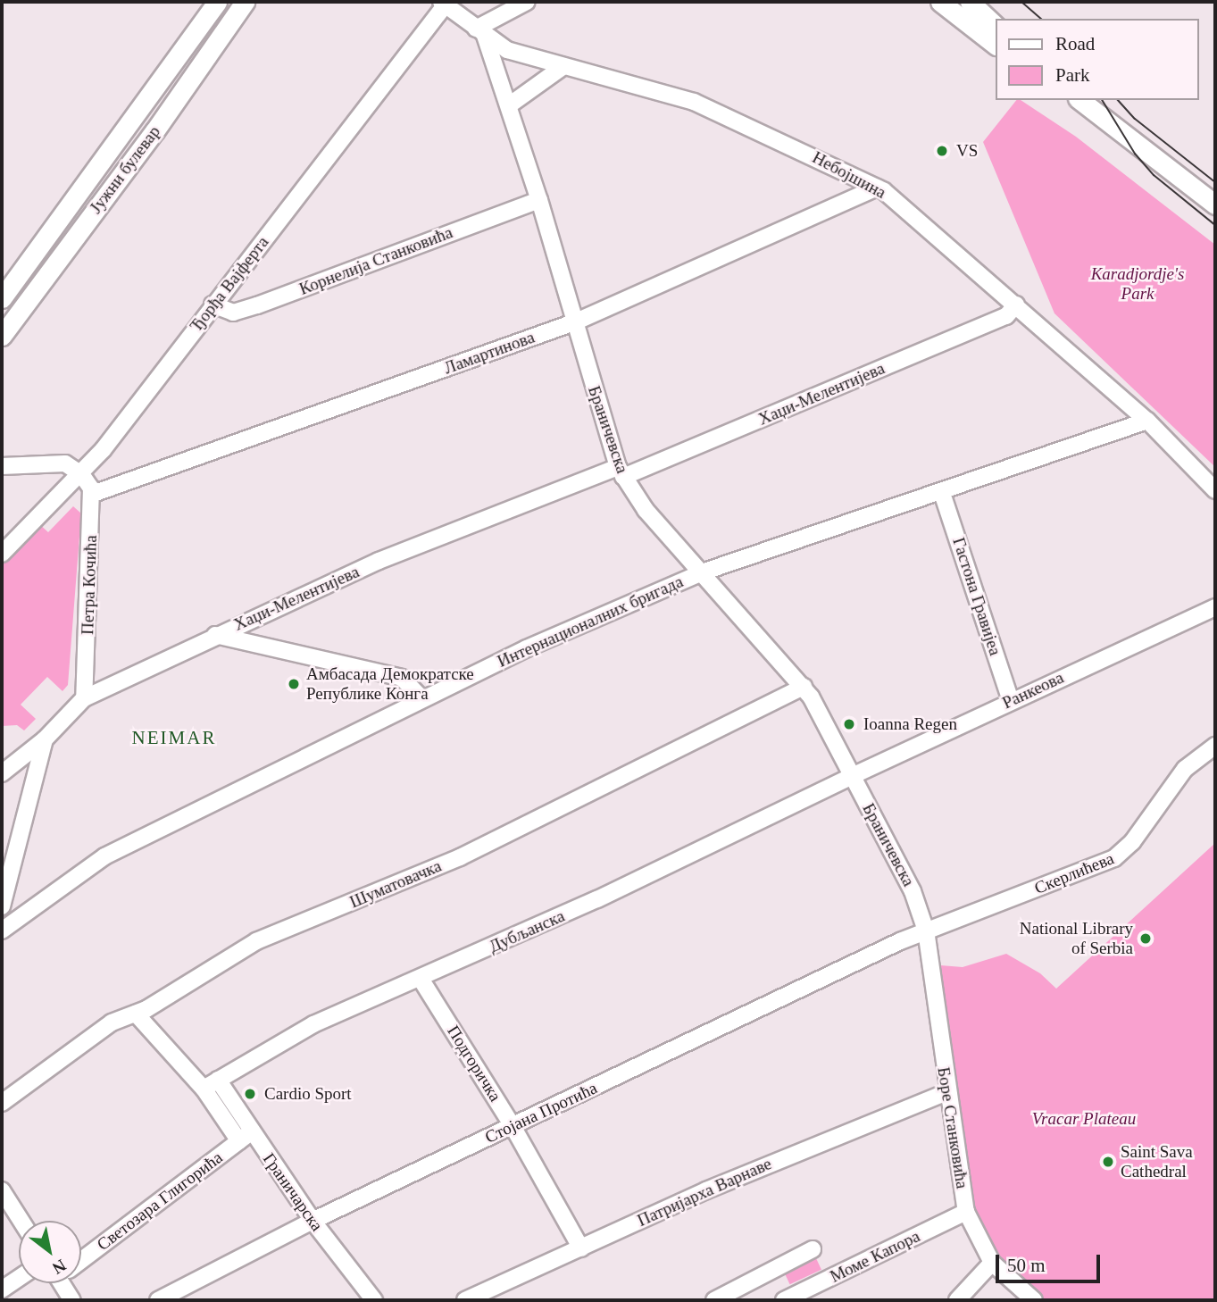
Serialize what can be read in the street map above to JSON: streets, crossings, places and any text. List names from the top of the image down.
{
  "streets": {
    "main road": ["Јужни булевар"],
    "street": [
      "Небојшина",
      "Корнелија Станковића",
      "Ђорђа Вајферта",
      "Ламартинова",
      "Хаџи-Мелентијева",
      "Браничевска",
      "Петра Кочића",
      "Гастона Гравијеа",
      "Интернационалних бригада",
      "Ранкеова",
      "Скерлићева",
      "Шуматовачка",
      "Дубљанска",
      "Подгоричка",
      "Стојана Протића",
      "Боре Станковића",
      "Граничарска",
      "Патријарха Варнаве",
      "Светозара Глигорића",
      "Моме Капора"
    ]
  },
  "crossings": [
    ["Небојшина", "Ђорђа Вајферта"],
    ["Небојшина", "Ламартинова"],
    ["Небојшина", "Хаџи-Мелентијева"],
    ["Небојшина", "Браничевска"],
    ["Небојшина", "Интернационалних бригада"],
    ["Корнелија Станковића", "Ђорђа Вајферта"],
    ["Корнелија Станковића", "Браничевска"],
    ["Ламартинова", "Браничевска"],
    ["Ламартинова", "Петра Кочића"],
    ["Хаџи-Мелентијева", "Браничевска"],
    ["Хаџи-Мелентијева", "Петра Кочића"],
    ["Браничевска", "Интернационалних бригада"],
    ["Браничевска", "Ранкеова"],
    ["Браничевска", "Скерлићева"],
    ["Браничевска", "Шуматовачка"],
    ["Браничевска", "Дубљанска"],
    ["Браничевска", "Стојана Протића"],
    ["Браничевска", "Боре Станковића"],
    ["Гастона Гравијеа", "Интернационалних бригада"],
    ["Гастона Гравијеа", "Ранкеова"],
    ["Ранкеова", "Дубљанска"],
    ["Скерлићева", "Стојана Протића"],
    ["Скерлићева", "Боре Станковића"],
    ["Шуматовачка", "Граничарска"],
    ["Дубљанска", "Подгоричка"],
    ["Дубљанска", "Граничарска"],
    ["Подгоричка", "Стојана Протића"],
    ["Подгоричка", "Патријарха Варнаве"],
    ["Стојана Протића", "Боре Станковића"],
    ["Стојана Протића", "Граничарска"],
    ["Боре Станковића", "Патријарха Варнаве"],
    ["Боре Станковића", "Моме Капора"],
    ["Граничарска", "Светозара Глигорића"]
  ],
  "districts": ["NEIMAR"],
  "parks": ["Karadjordje's Park", "Vracar Plateau"],
  "places": [
    "VS",
    "Амбасада Демократске Републике Конга",
    "Ioanna Regen",
    "National Library of Serbia",
    "Cardio Sport",
    "Saint Sava Cathedral"
  ],
  "legend": ["Road", "Park"],
  "scale_bar": "50 m",
  "north": "bottom right"
}
